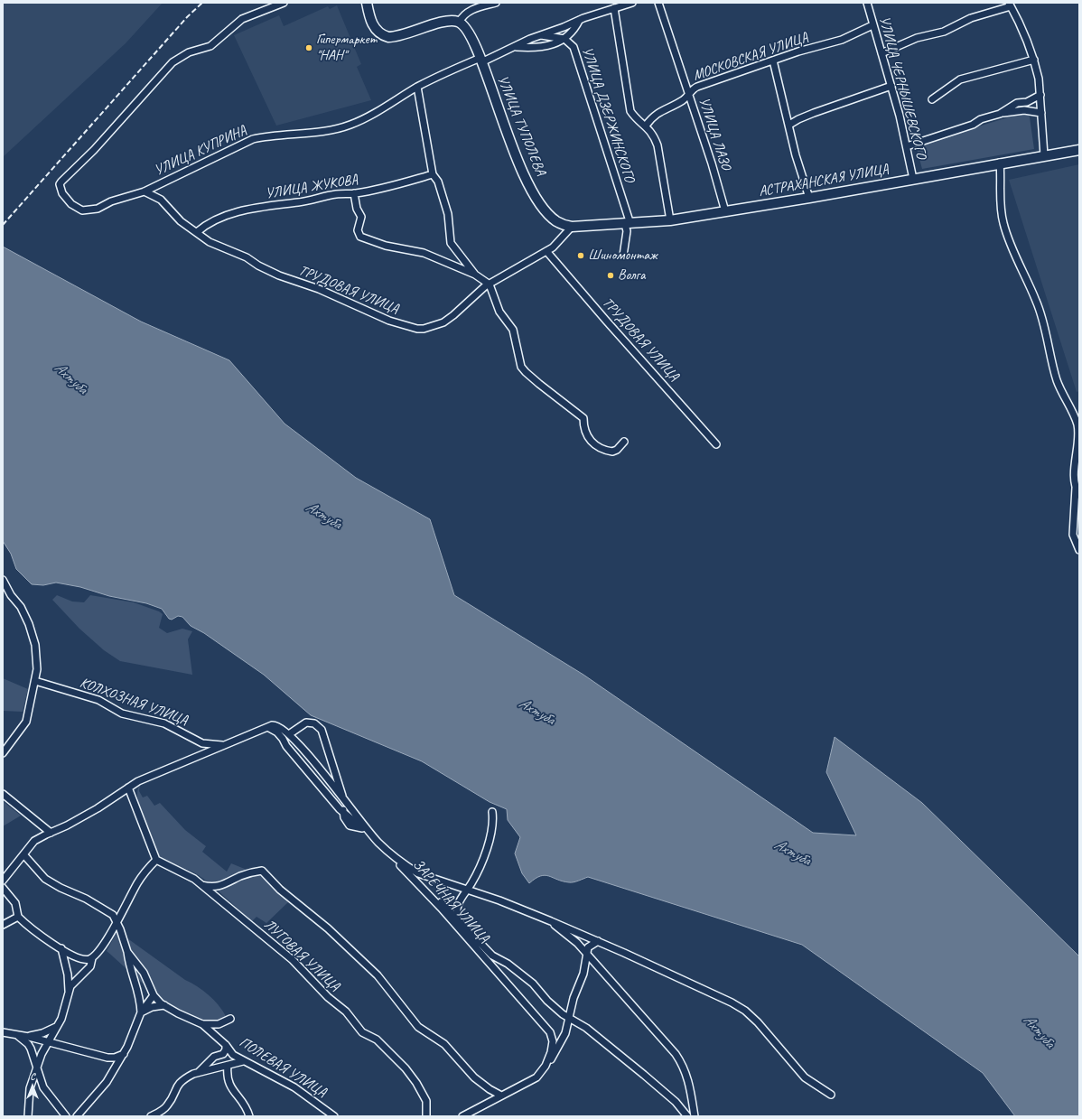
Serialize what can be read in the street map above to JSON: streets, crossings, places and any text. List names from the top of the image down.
{
  "streets": {
    "main road": ["УЛИЦА ТУПОЛЕВА", "АСТРАХАНСКАЯ УЛИЦА"],
    "street": [
      "МОСКОВСКАЯ УЛИЦА",
      "УЛИЦА ЧЕРНЫШЕВСКОГО",
      "УЛИЦА ДЗЕРЖИНСКОГО",
      "УЛИЦА ЛАЗО",
      "УЛИЦА КУПРИНА",
      "УЛИЦА ЖУКОВА",
      "ТРУДОВАЯ УЛИЦА",
      "КОЛХОЗНАЯ УЛИЦА",
      "ЗАРЕЧНАЯ УЛИЦА",
      "ЛУГОВАЯ УЛИЦА",
      "ПОЛЕВАЯ УЛИЦА"
    ]
  },
  "crossings": [
    ["МОСКОВСКАЯ УЛИЦА", "УЛИЦА ЧЕРНЫШЕВСКОГО"],
    ["МОСКОВСКАЯ УЛИЦА", "УЛИЦА ЛАЗО"],
    ["УЛИЦА ЧЕРНЫШЕВСКОГО", "АСТРАХАНСКАЯ УЛИЦА"],
    ["УЛИЦА ДЗЕРЖИНСКОГО", "УЛИЦА КУПРИНА"],
    ["УЛИЦА ДЗЕРЖИНСКОГО", "АСТРАХАНСКАЯ УЛИЦА"],
    ["УЛИЦА ТУПОЛЕВА", "УЛИЦА КУПРИНА"],
    ["УЛИЦА ТУПОЛЕВА", "АСТРАХАНСКАЯ УЛИЦА"],
    ["УЛИЦА ТУПОЛЕВА", "ТРУДОВАЯ УЛИЦА"],
    ["УЛИЦА ЛАЗО", "АСТРАХАНСКАЯ УЛИЦА"],
    ["УЛИЦА КУПРИНА", "ТРУДОВАЯ УЛИЦА"],
    ["АСТРАХАНСКАЯ УЛИЦА", "ТРУДОВАЯ УЛИЦА"],
    ["УЛИЦА ЖУКОВА", "ТРУДОВАЯ УЛИЦА"],
    ["КОЛХОЗНАЯ УЛИЦА", "ЗАРЕЧНАЯ УЛИЦА"],
    ["КОЛХОЗНАЯ УЛИЦА", "ПОЛЕВАЯ УЛИЦА"]
  ],
  "water": ["Ахтуба"],
  "places": ["Гипермаркет \"НАН\"", "Шиномонтаж", "Волга"],
  "north": "top"
}
